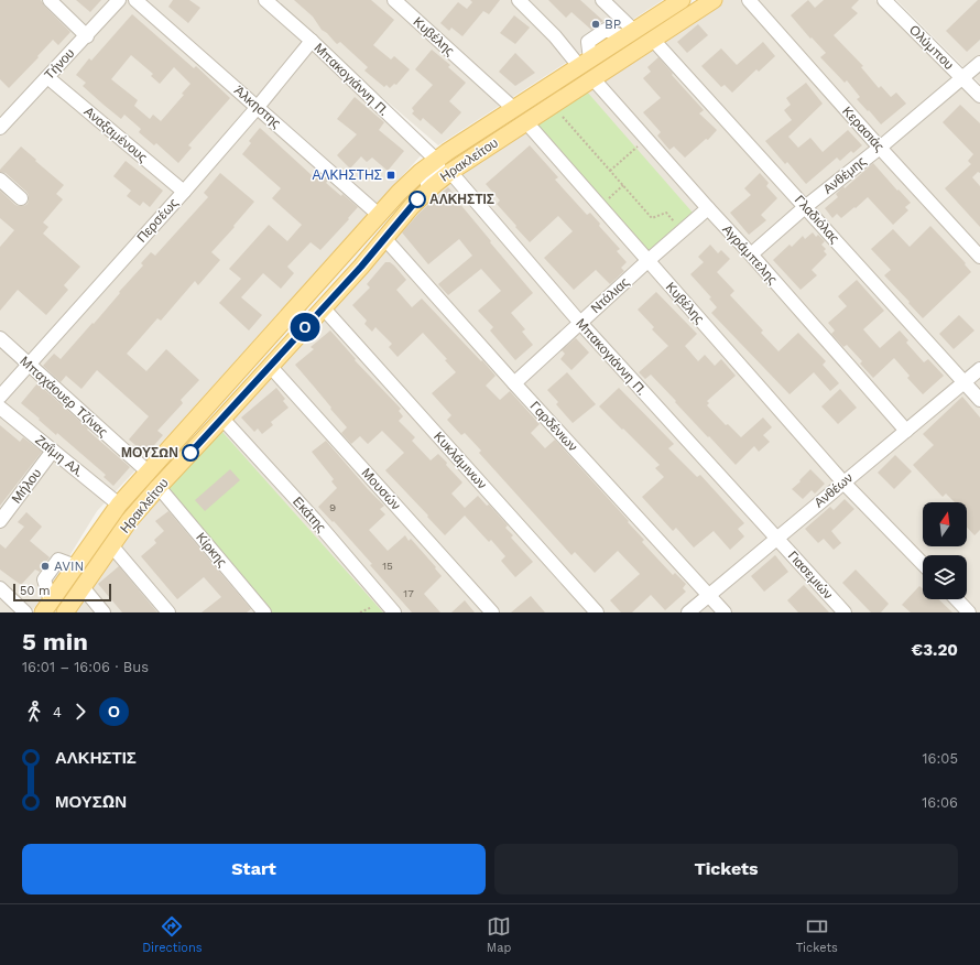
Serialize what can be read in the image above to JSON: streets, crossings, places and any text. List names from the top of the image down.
{
  "streets": {
    "main road": ["Ηρακλείτου"],
    "street": [
      "Κυβέλης",
      "Ολύμπου",
      "Τήνου",
      "Μπακογιάννη Π.",
      "Άλκηστης",
      "Κερασιάς",
      "Αναξαμένους",
      "Ανθέμης",
      "Γλαδιόλας",
      "Περσέως",
      "Αγράμπελης",
      "Ντάλιας",
      "Μπαχάουερ Τζίνας",
      "Γαρδένιων",
      "Ζαΐμη Αλ.",
      "Κυκλάμινων",
      "Μήλου",
      "Μουσών",
      "Ανθέων",
      "Εκάτης",
      "Κίρκης",
      "Γιασεμιών"
    ]
  },
  "crossings": [
    ["Κυβέλης", "Ηρακλείτου"],
    ["Κυβέλης", "Ντάλιας"],
    ["Κυβέλης", "Ανθέων"],
    ["Ολύμπου", "Ανθέμης"],
    ["Τήνου", "Αναξαμένους"],
    ["Μπακογιάννη Π.", "Ηρακλείτου"],
    ["Μπακογιάννη Π.", "Περσέως"],
    ["Μπακογιάννη Π.", "Ντάλιας"],
    ["Μπακογιάννη Π.", "Ανθέων"],
    ["Μπακογιάννη Π.", "Γιασεμιών"],
    ["Άλκηστης", "Ηρακλείτου"],
    ["Άλκηστης", "Περσέως"],
    ["Κερασιάς", "Ανθέμης"],
    ["Αναξαμένους", "Περσέως"],
    ["Ηρακλείτου", "Γλαδιόλας"],
    ["Ηρακλείτου", "Αγράμπελης"],
    ["Ηρακλείτου", "Μπαχάουερ Τζίνας"],
    ["Ηρακλείτου", "Γαρδένιων"],
    ["Ηρακλείτου", "Ζαΐμη Αλ."],
    ["Ηρακλείτου", "Κυκλάμινων"],
    ["Ηρακλείτου", "Μουσών"],
    ["Ηρακλείτου", "Εκάτης"],
    ["Ηρακλείτου", "Κίρκης"],
    ["Ανθέμης", "Γλαδιόλας"],
    ["Ανθέμης", "Αγράμπελης"],
    ["Γλαδιόλας", "Ανθέων"],
    ["Περσέως", "Μπαχάουερ Τζίνας"],
    ["Αγράμπελης", "Ντάλιας"],
    ["Αγράμπελης", "Ανθέων"],
    ["Ντάλιας", "Γαρδένιων"],
    ["Γαρδένιων", "Ανθέων"],
    ["Ζαΐμη Αλ.", "Μήλου"],
    ["Ανθέων", "Γιασεμιών"]
  ],
  "places": {
    "other": [
      "BP",
      "ΑΛΚΗΣΤΙΣ",
      "ΜΟΥΣΩΝ",
      "AVIN"
    ],
    "transit": ["ΑΛΚΗΣΤΗΣ"]
  },
  "lines": ["bus line Ο"],
  "house_numbers": ["9", "15", "17"],
  "scale_bar": "50 m",
  "north": "top",
  "page": {
    "on_map": "Ο",
    "scale": "50 m",
    "heading": ["5 min", "16:01 – 16:06 · Bus", "€3.20"],
    "legs": ["4", "Ο"],
    "list": [
      {
        "name": "ΑΛΚΗΣΤΙΣ",
        "value": "16:05"
      },
      {
        "name": "ΜΟΥΣΩΝ",
        "value": "16:06"
      }
    ],
    "buttons": ["Start", "Tickets"],
    "tabs": ["Directions", "Map", "Tickets"]
  }
}
